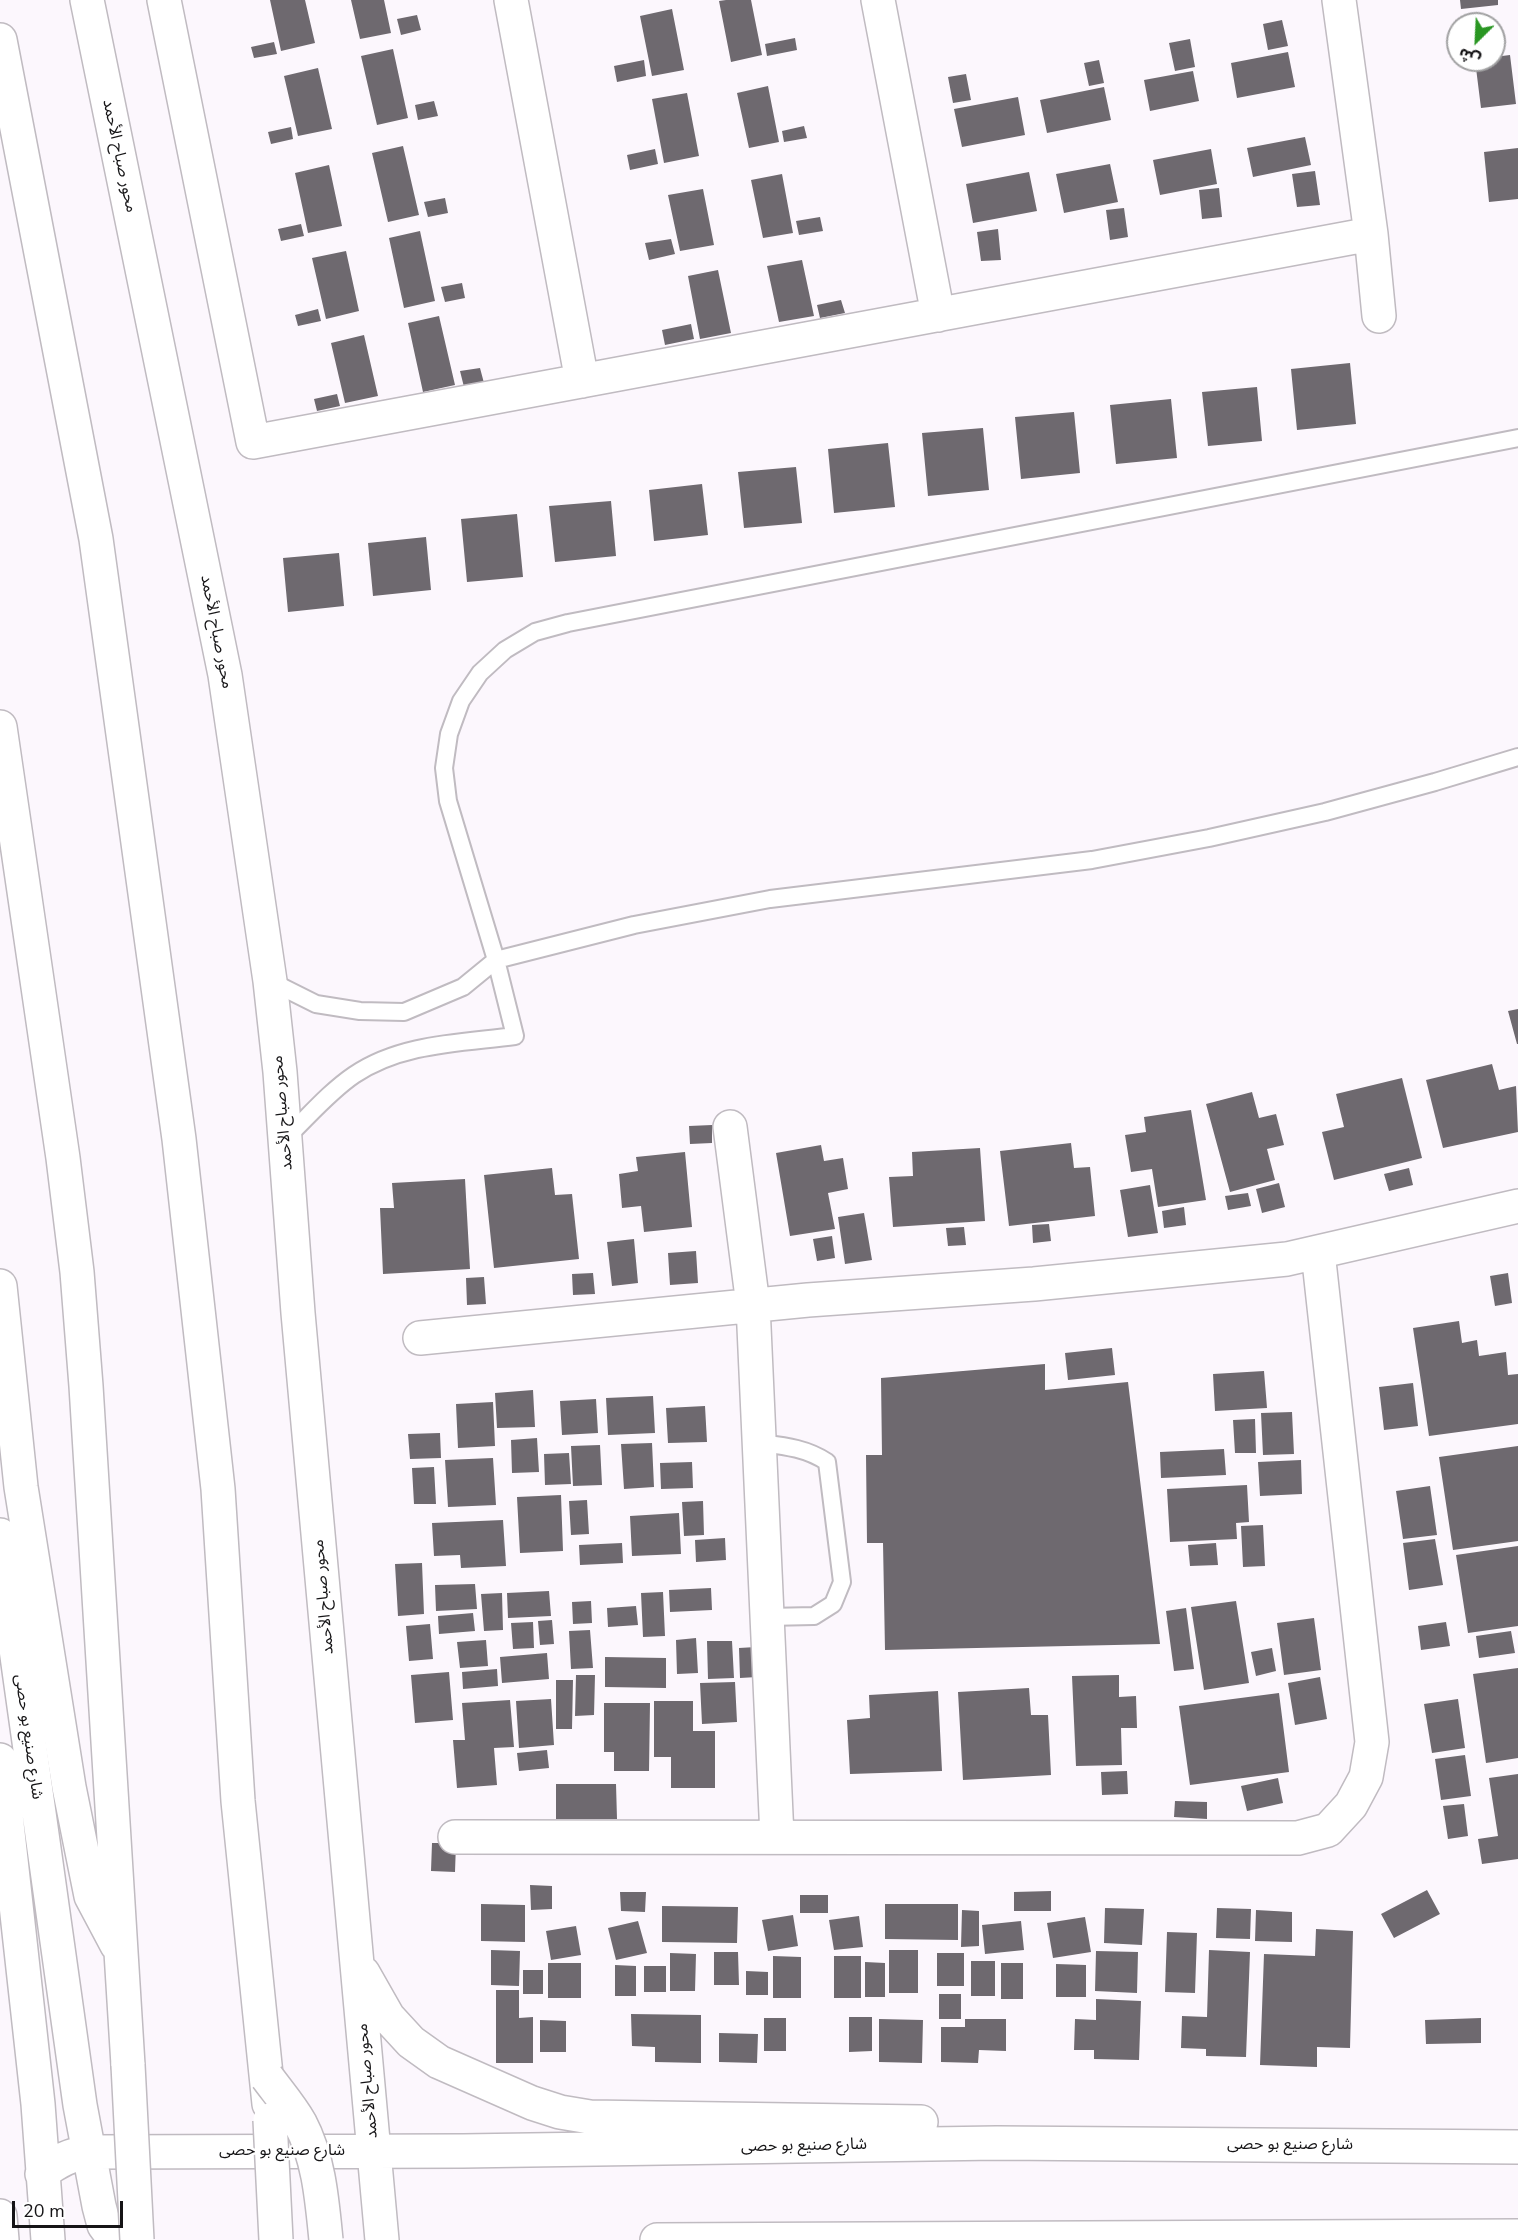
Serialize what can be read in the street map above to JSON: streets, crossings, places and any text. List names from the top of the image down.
{
  "streets": {
    "main road": ["محور صباح الأحمد", "شارع صنيع بو حصى"]
  },
  "crossings": [
    ["محور صباح الأحمد", "شارع صنيع بو حصى"]
  ],
  "scale_bar": "20 m",
  "north": "bottom left"
}
